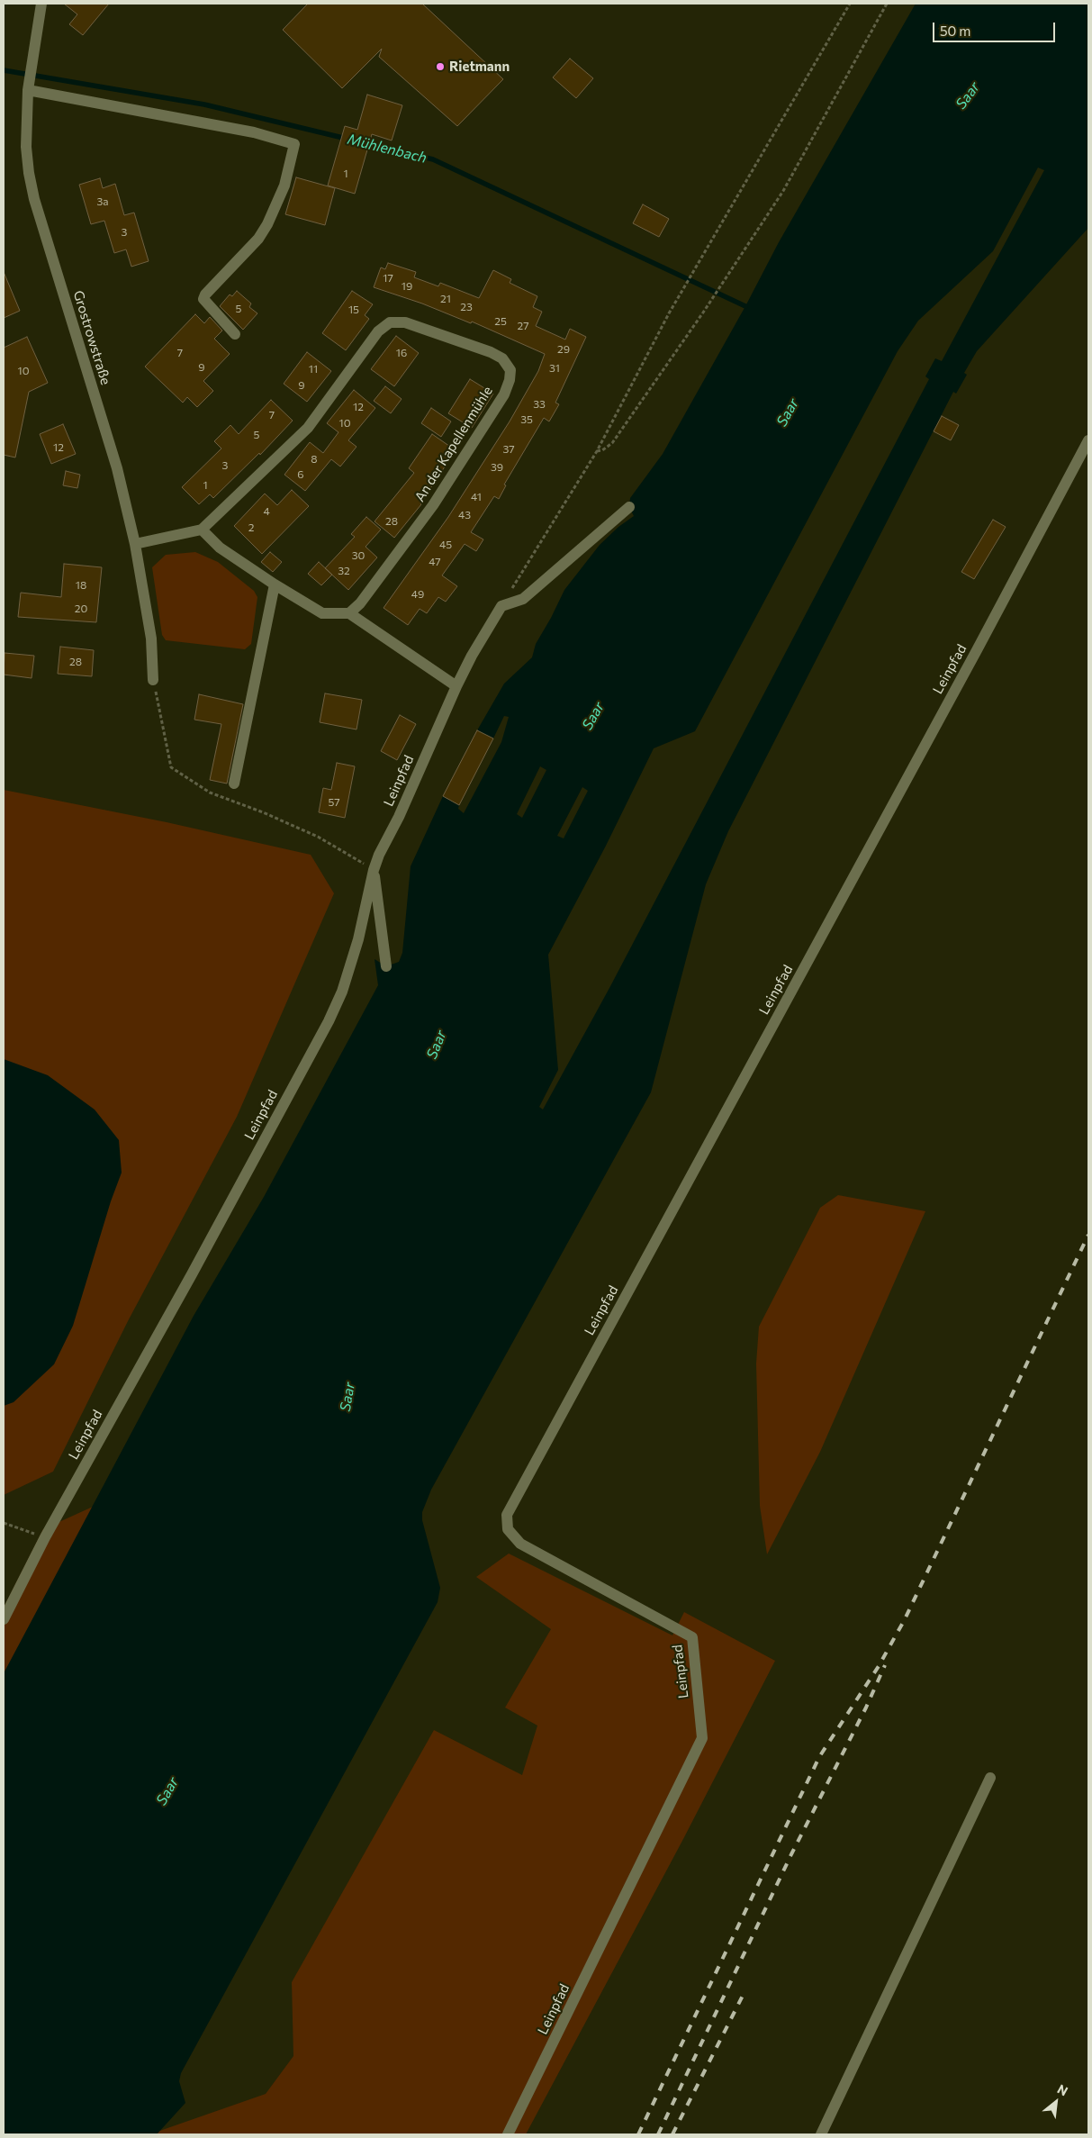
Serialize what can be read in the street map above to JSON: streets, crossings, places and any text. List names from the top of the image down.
{
  "streets": {
    "street": ["Grostrowstraße", "An der Kapellenmühle", "Leinpfad"]
  },
  "water": ["Saar", "Mühlenbach"],
  "places": ["Rietmann"],
  "house_numbers": [
    "1",
    "3a",
    "3",
    "17",
    "19",
    "21",
    "23",
    "5",
    "15",
    "25",
    "27",
    "29",
    "7",
    "16",
    "9",
    "31",
    "11",
    "10",
    "9",
    "33",
    "12",
    "7",
    "35",
    "10",
    "5",
    "12",
    "37",
    "8",
    "3",
    "39",
    "6",
    "1",
    "41",
    "4",
    "43",
    "28",
    "2",
    "45",
    "30",
    "47",
    "32",
    "18",
    "49",
    "20",
    "28",
    "57"
  ],
  "scale_bar": "50 m",
  "north": "top right"
}
